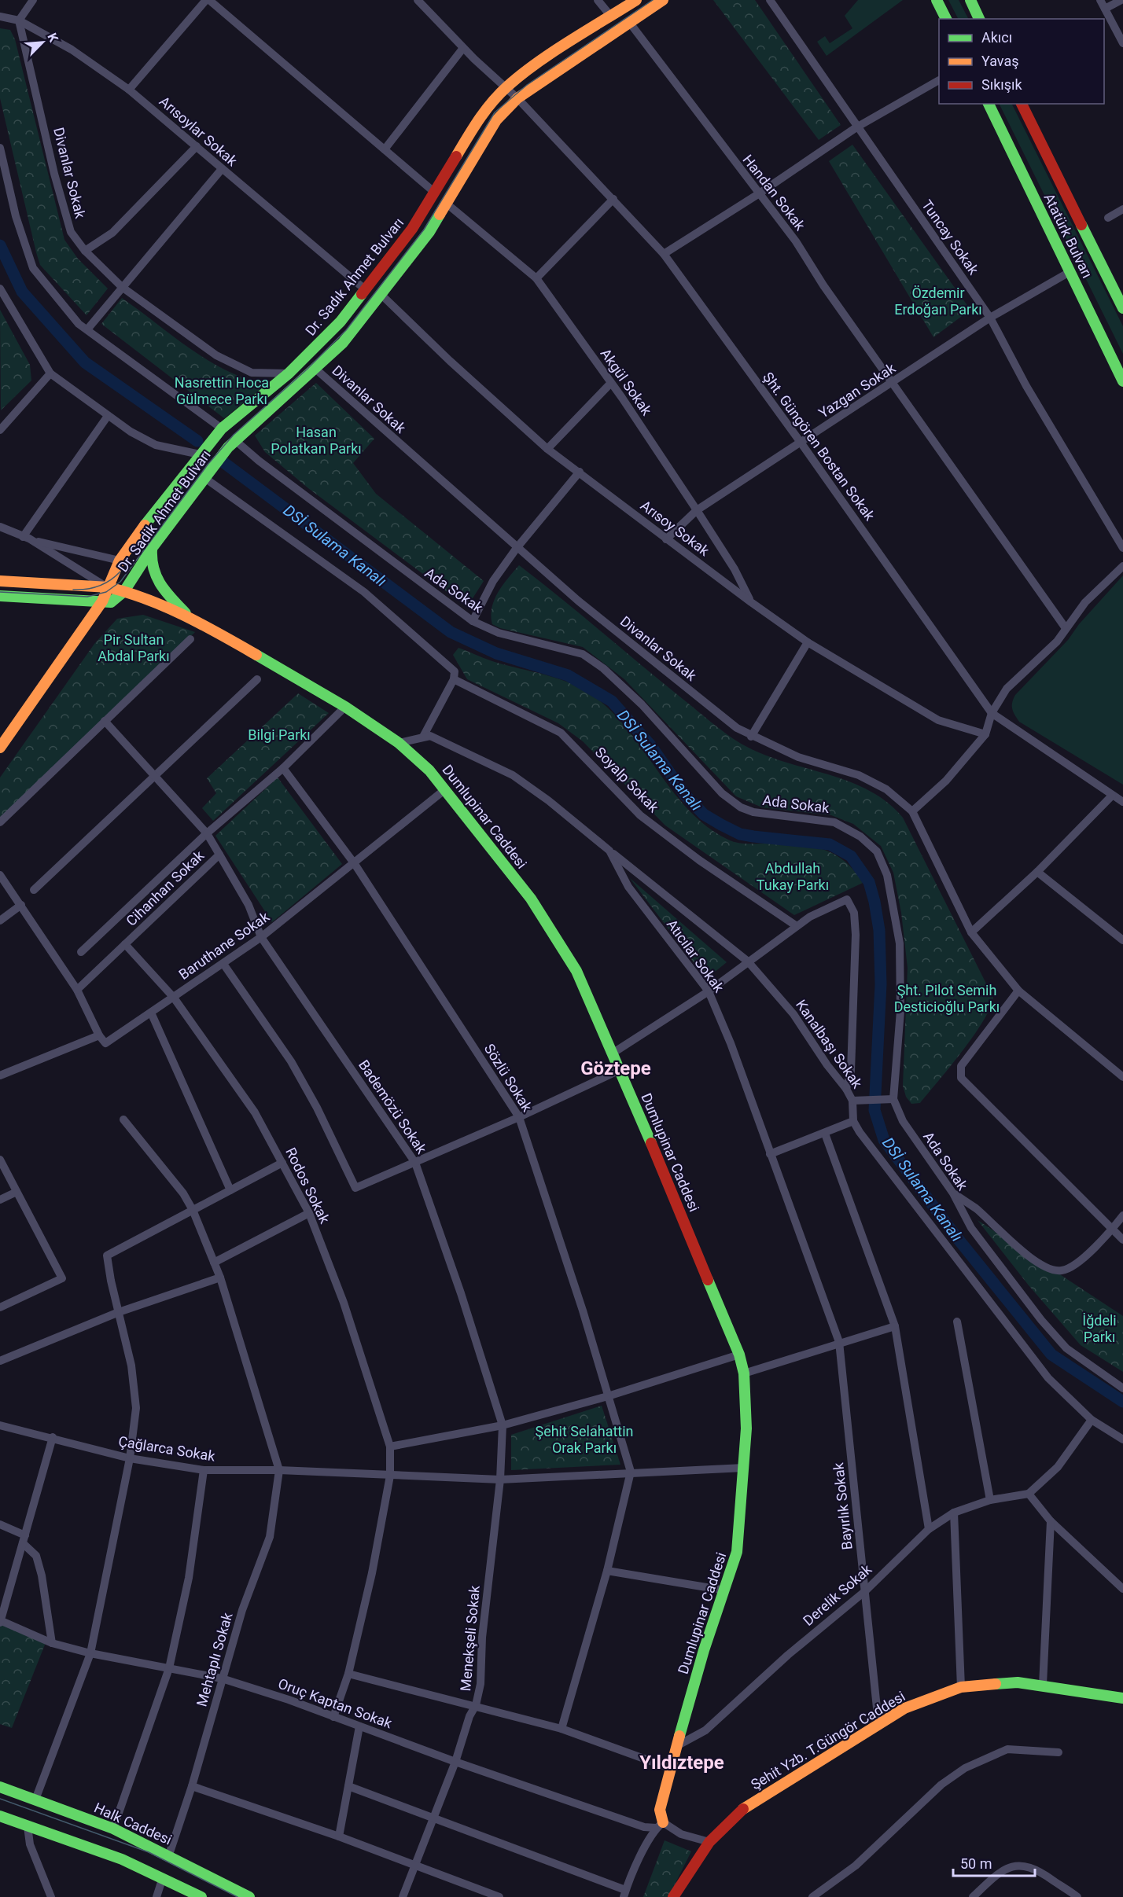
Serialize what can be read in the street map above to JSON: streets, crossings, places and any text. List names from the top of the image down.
{
  "streets": {
    "main road": [
      "Atatürk Bulvarı",
      "Dr. Sadık Ahmet Bulvarı",
      "Dr. Sadik Ahmet Bulvarı",
      "Dumlupinar Caddesi",
      "Şehit Yzb. T.Güngör Caddesi",
      "Halk Caddesi"
    ],
    "street": [
      "Arısoylar Sokak",
      "Divanlar Sokak",
      "Handan Sokak",
      "Tuncay Sokak",
      "Akgül Sokak",
      "Yazgan Sokak",
      "Şht. Güngören Bostan Sokak",
      "Arısoy Sokak",
      "Ada Sokak",
      "Soyalp Sokak",
      "Cihanhan Sokak",
      "Baruthane Sokak",
      "Atıcılar Sokak",
      "Kanalbaşı Sokak",
      "Sözlü Sokak",
      "Bademözü Sokak",
      "Rodos Sokak",
      "Çağlarca Sokak",
      "Bayırlık Sokak",
      "Derelik Sokak",
      "Menekşeli Sokak",
      "Mehtaplı Sokak",
      "Oruç Kaptan Sokak"
    ]
  },
  "crossings": [
    ["Arısoylar Sokak", "Divanlar Sokak"],
    ["Arısoylar Sokak", "Dr. Sadık Ahmet Bulvarı"],
    ["Divanlar Sokak", "Dr. Sadık Ahmet Bulvarı"],
    ["Handan Sokak", "Yazgan Sokak"],
    ["Atatürk Bulvarı", "Yazgan Sokak"],
    ["Tuncay Sokak", "Yazgan Sokak"],
    ["Dr. Sadık Ahmet Bulvarı", "Şht. Güngören Bostan Sokak"],
    ["Dr. Sadık Ahmet Bulvarı", "Dumlupinar Caddesi"],
    ["Akgül Sokak", "Yazgan Sokak"],
    ["Akgül Sokak", "Arısoy Sokak"],
    ["Yazgan Sokak", "Şht. Güngören Bostan Sokak"],
    ["Yazgan Sokak", "Arısoy Sokak"],
    ["Dr. Sadik Ahmet Bulvarı", "Ada Sokak"],
    ["Dr. Sadik Ahmet Bulvarı", "Dumlupinar Caddesi"],
    ["Dumlupinar Caddesi", "Cihanhan Sokak"],
    ["Dumlupinar Caddesi", "Baruthane Sokak"],
    ["Dumlupinar Caddesi", "Çağlarca Sokak"],
    ["Dumlupinar Caddesi", "Derelik Sokak"],
    ["Dumlupinar Caddesi", "Oruç Kaptan Sokak"],
    ["Cihanhan Sokak", "Sözlü Sokak"],
    ["Cihanhan Sokak", "Bademözü Sokak"],
    ["Cihanhan Sokak", "Rodos Sokak"],
    ["Baruthane Sokak", "Sözlü Sokak"],
    ["Baruthane Sokak", "Bademözü Sokak"],
    ["Baruthane Sokak", "Rodos Sokak"],
    ["Atıcılar Sokak", "Kanalbaşı Sokak"],
    ["Atıcılar Sokak", "Bayırlık Sokak"],
    ["Sözlü Sokak", "Çağlarca Sokak"],
    ["Bademözü Sokak", "Menekşeli Sokak"],
    ["Rodos Sokak", "Çağlarca Sokak"],
    ["Rodos Sokak", "Oruç Kaptan Sokak"],
    ["Çağlarca Sokak", "Menekşeli Sokak"],
    ["Çağlarca Sokak", "Mehtaplı Sokak"],
    ["Bayırlık Sokak", "Derelik Sokak"],
    ["Bayırlık Sokak", "Şehit Yzb. T.Güngör Caddesi"],
    ["Menekşeli Sokak", "Oruç Kaptan Sokak"],
    ["Mehtaplı Sokak", "Oruç Kaptan Sokak"],
    ["Mehtaplı Sokak", "Halk Caddesi"]
  ],
  "districts": ["Göztepe", "Yıldıztepe"],
  "water": ["DSİ Sulama Kanalı"],
  "parks": [
    "Özdemir Erdoğan Parkı",
    "Nasrettin Hoca Gülmece Parkı",
    "Hasan Polatkan Parkı",
    "Pir Sultan Abdal Parkı",
    "Bilgi Parkı",
    "Abdullah Tukay Parkı",
    "Şht. Pilot Semih Desticioğlu Parkı",
    "İğdeli Parkı",
    "Şehit Selahattin Orak Parkı"
  ],
  "legend": ["Akıcı", "Yavaş", "Sıkışık"],
  "scale_bar": "50 m",
  "north": "top right"
}
